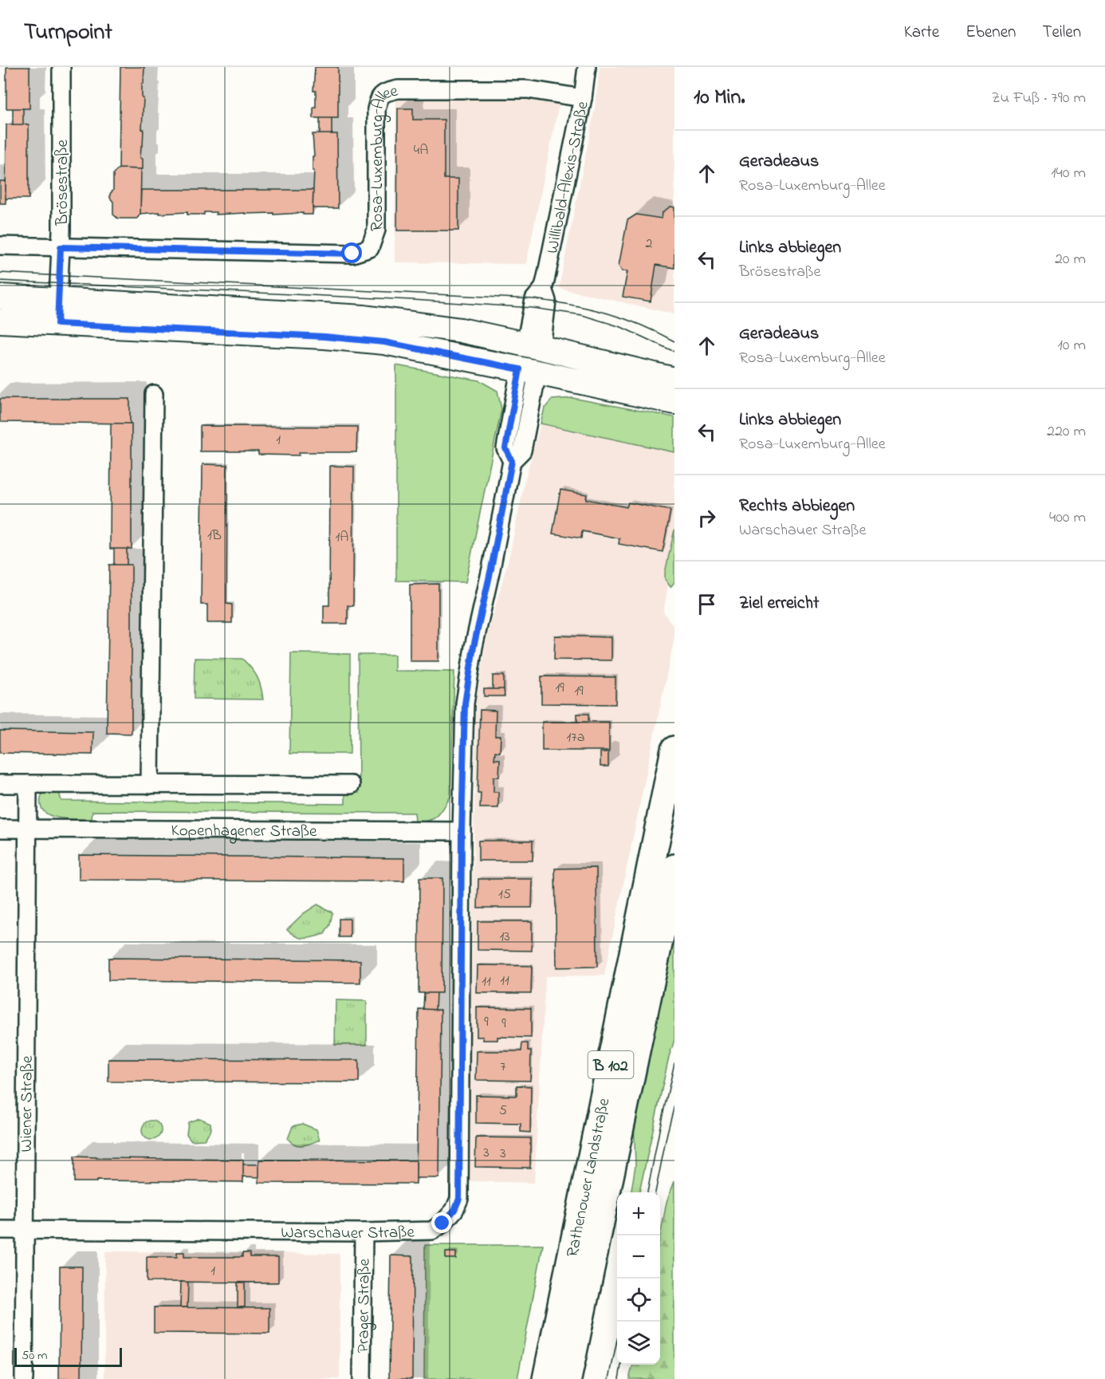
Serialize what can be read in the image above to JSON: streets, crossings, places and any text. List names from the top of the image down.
{
  "streets": {
    "main road": ["B 102", "Rathenower Landstraße"],
    "street": [
      "Rosa-Luxemburg-Allee",
      "Willibald-Alexis-Straße",
      "Brösestraße",
      "Kopenhagener Straße",
      "Wiener Straße",
      "Warschauer Straße",
      "Prager Straße"
    ]
  },
  "crossings": [
    ["Rosa-Luxemburg-Allee", "Willibald-Alexis-Straße"],
    ["Rosa-Luxemburg-Allee", "Brösestraße"],
    ["Kopenhagener Straße", "Wiener Straße"],
    ["Kopenhagener Straße", "Warschauer Straße"],
    ["Wiener Straße", "Warschauer Straße"],
    ["Warschauer Straße", "Prager Straße"]
  ],
  "house_numbers": [
    "4A",
    "2",
    "1",
    "1B",
    "1A",
    "19",
    "19",
    "17a",
    "15",
    "13",
    "11",
    "11",
    "9",
    "9",
    "7",
    "5",
    "3",
    "3",
    "1"
  ],
  "scale_bar": "50 m",
  "page": {
    "header": "Turnpoint",
    "nav": ["Karte", "Ebenen", "Teilen"],
    "heading": ["10 Min.", "Zu Fuß · 790 m"],
    "list": [
      ["Geradeaus", "Rosa-Luxemburg-Allee", "140 m"],
      ["Links abbiegen", "Brösestraße", "20 m"],
      ["Geradeaus", "Rosa-Luxemburg-Allee", "10 m"],
      ["Links abbiegen", "Rosa-Luxemburg-Allee", "220 m"],
      ["Rechts abbiegen", "Warschauer Straße", "400 m"],
      "Ziel erreicht"
    ],
    "map_buttons": ["+", "−"],
    "scale": "50 m"
  }
}
